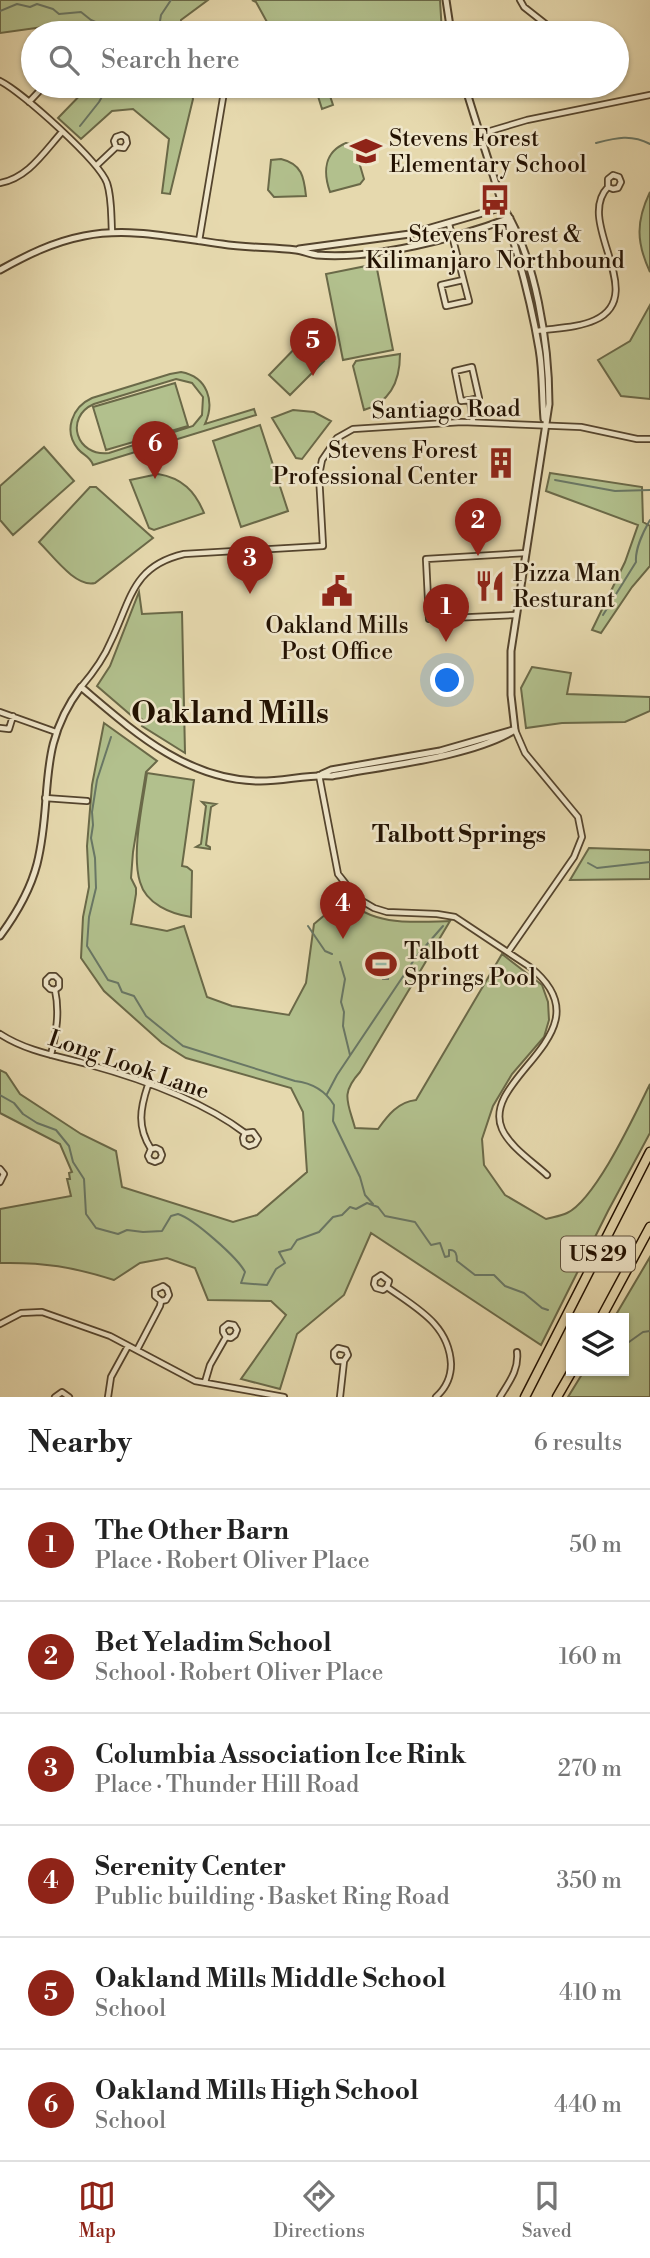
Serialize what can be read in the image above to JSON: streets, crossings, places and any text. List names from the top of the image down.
{
  "streets": {
    "highway": ["US 29"],
    "street": ["Santiago Road", "Long Look Lane"]
  },
  "districts": ["Oakland Mills", "Talbott Springs"],
  "places": {
    "school or university": ["Stevens Forest Elementary School"],
    "bus stop": ["Stevens Forest & Kilimanjaro Northbound"],
    "building": ["Stevens Forest Professional Center"],
    "restaurant": ["Pizza Man Resturant"],
    "public building": ["Oakland Mills Post Office"],
    "sports": ["Talbott Springs Pool"]
  },
  "page": {
    "search": "Search here",
    "pins": [
      "5",
      "6",
      "2",
      "3",
      "1",
      "4"
    ],
    "heading": ["Nearby", "6 results"],
    "list": [
      {
        "mark": "1",
        "name": "The Other Barn",
        "note": "Place · Robert Oliver Place",
        "value": "50 m"
      },
      {
        "mark": "2",
        "name": "Bet Yeladim School",
        "note": "School · Robert Oliver Place",
        "value": "160 m"
      },
      {
        "mark": "3",
        "name": "Columbia Association Ice Rink",
        "note": "Place · Thunder Hill Road",
        "value": "270 m"
      },
      {
        "mark": "4",
        "name": "Serenity Center",
        "note": "Public building · Basket Ring Road",
        "value": "350 m"
      },
      {
        "mark": "5",
        "name": "Oakland Mills Middle School",
        "note": "School",
        "value": "410 m"
      },
      {
        "mark": "6",
        "name": "Oakland Mills High School",
        "note": "School",
        "value": "440 m"
      }
    ],
    "nav": ["Map", "Directions", "Saved"]
  }
}
